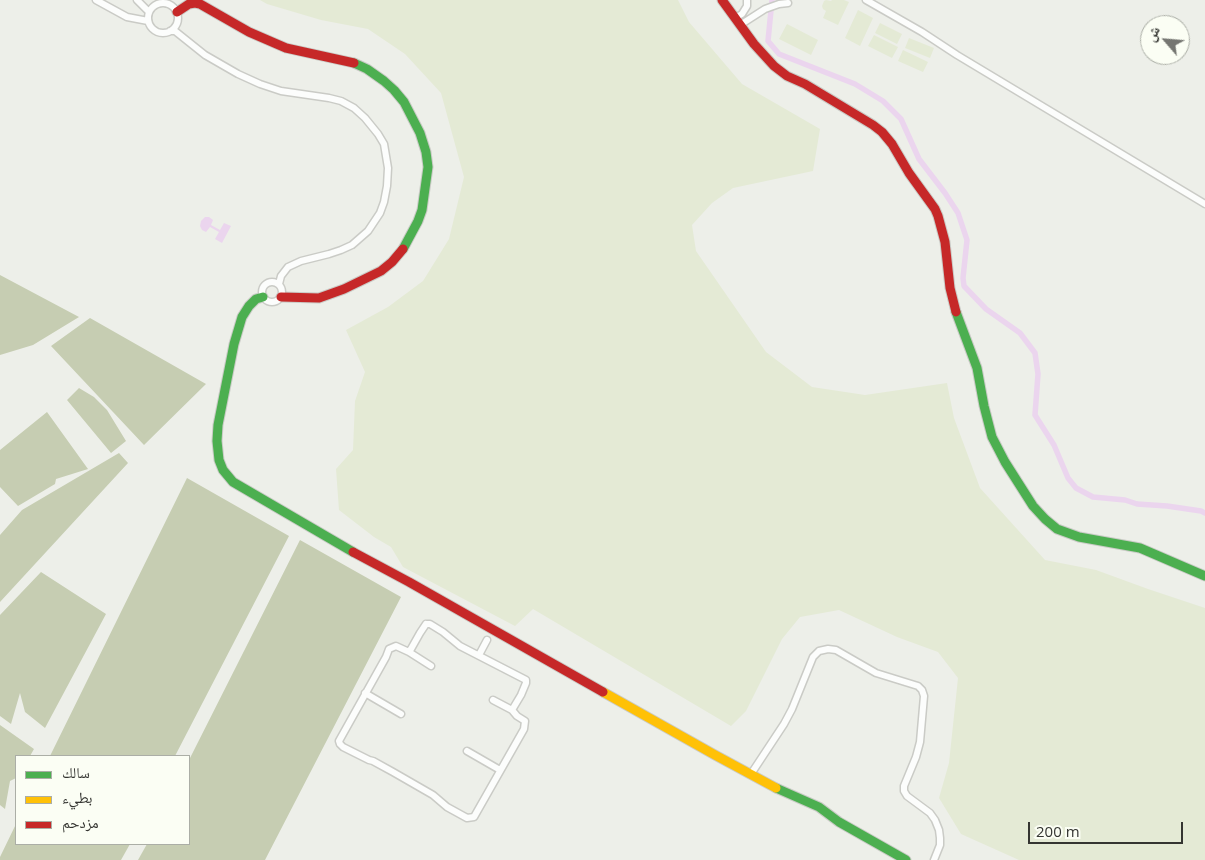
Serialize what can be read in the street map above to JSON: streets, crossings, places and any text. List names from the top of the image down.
{
  "legend": ["سالك", "بطيء", "مزدحم"],
  "scale_bar": "200 m",
  "north": "top left"
}
